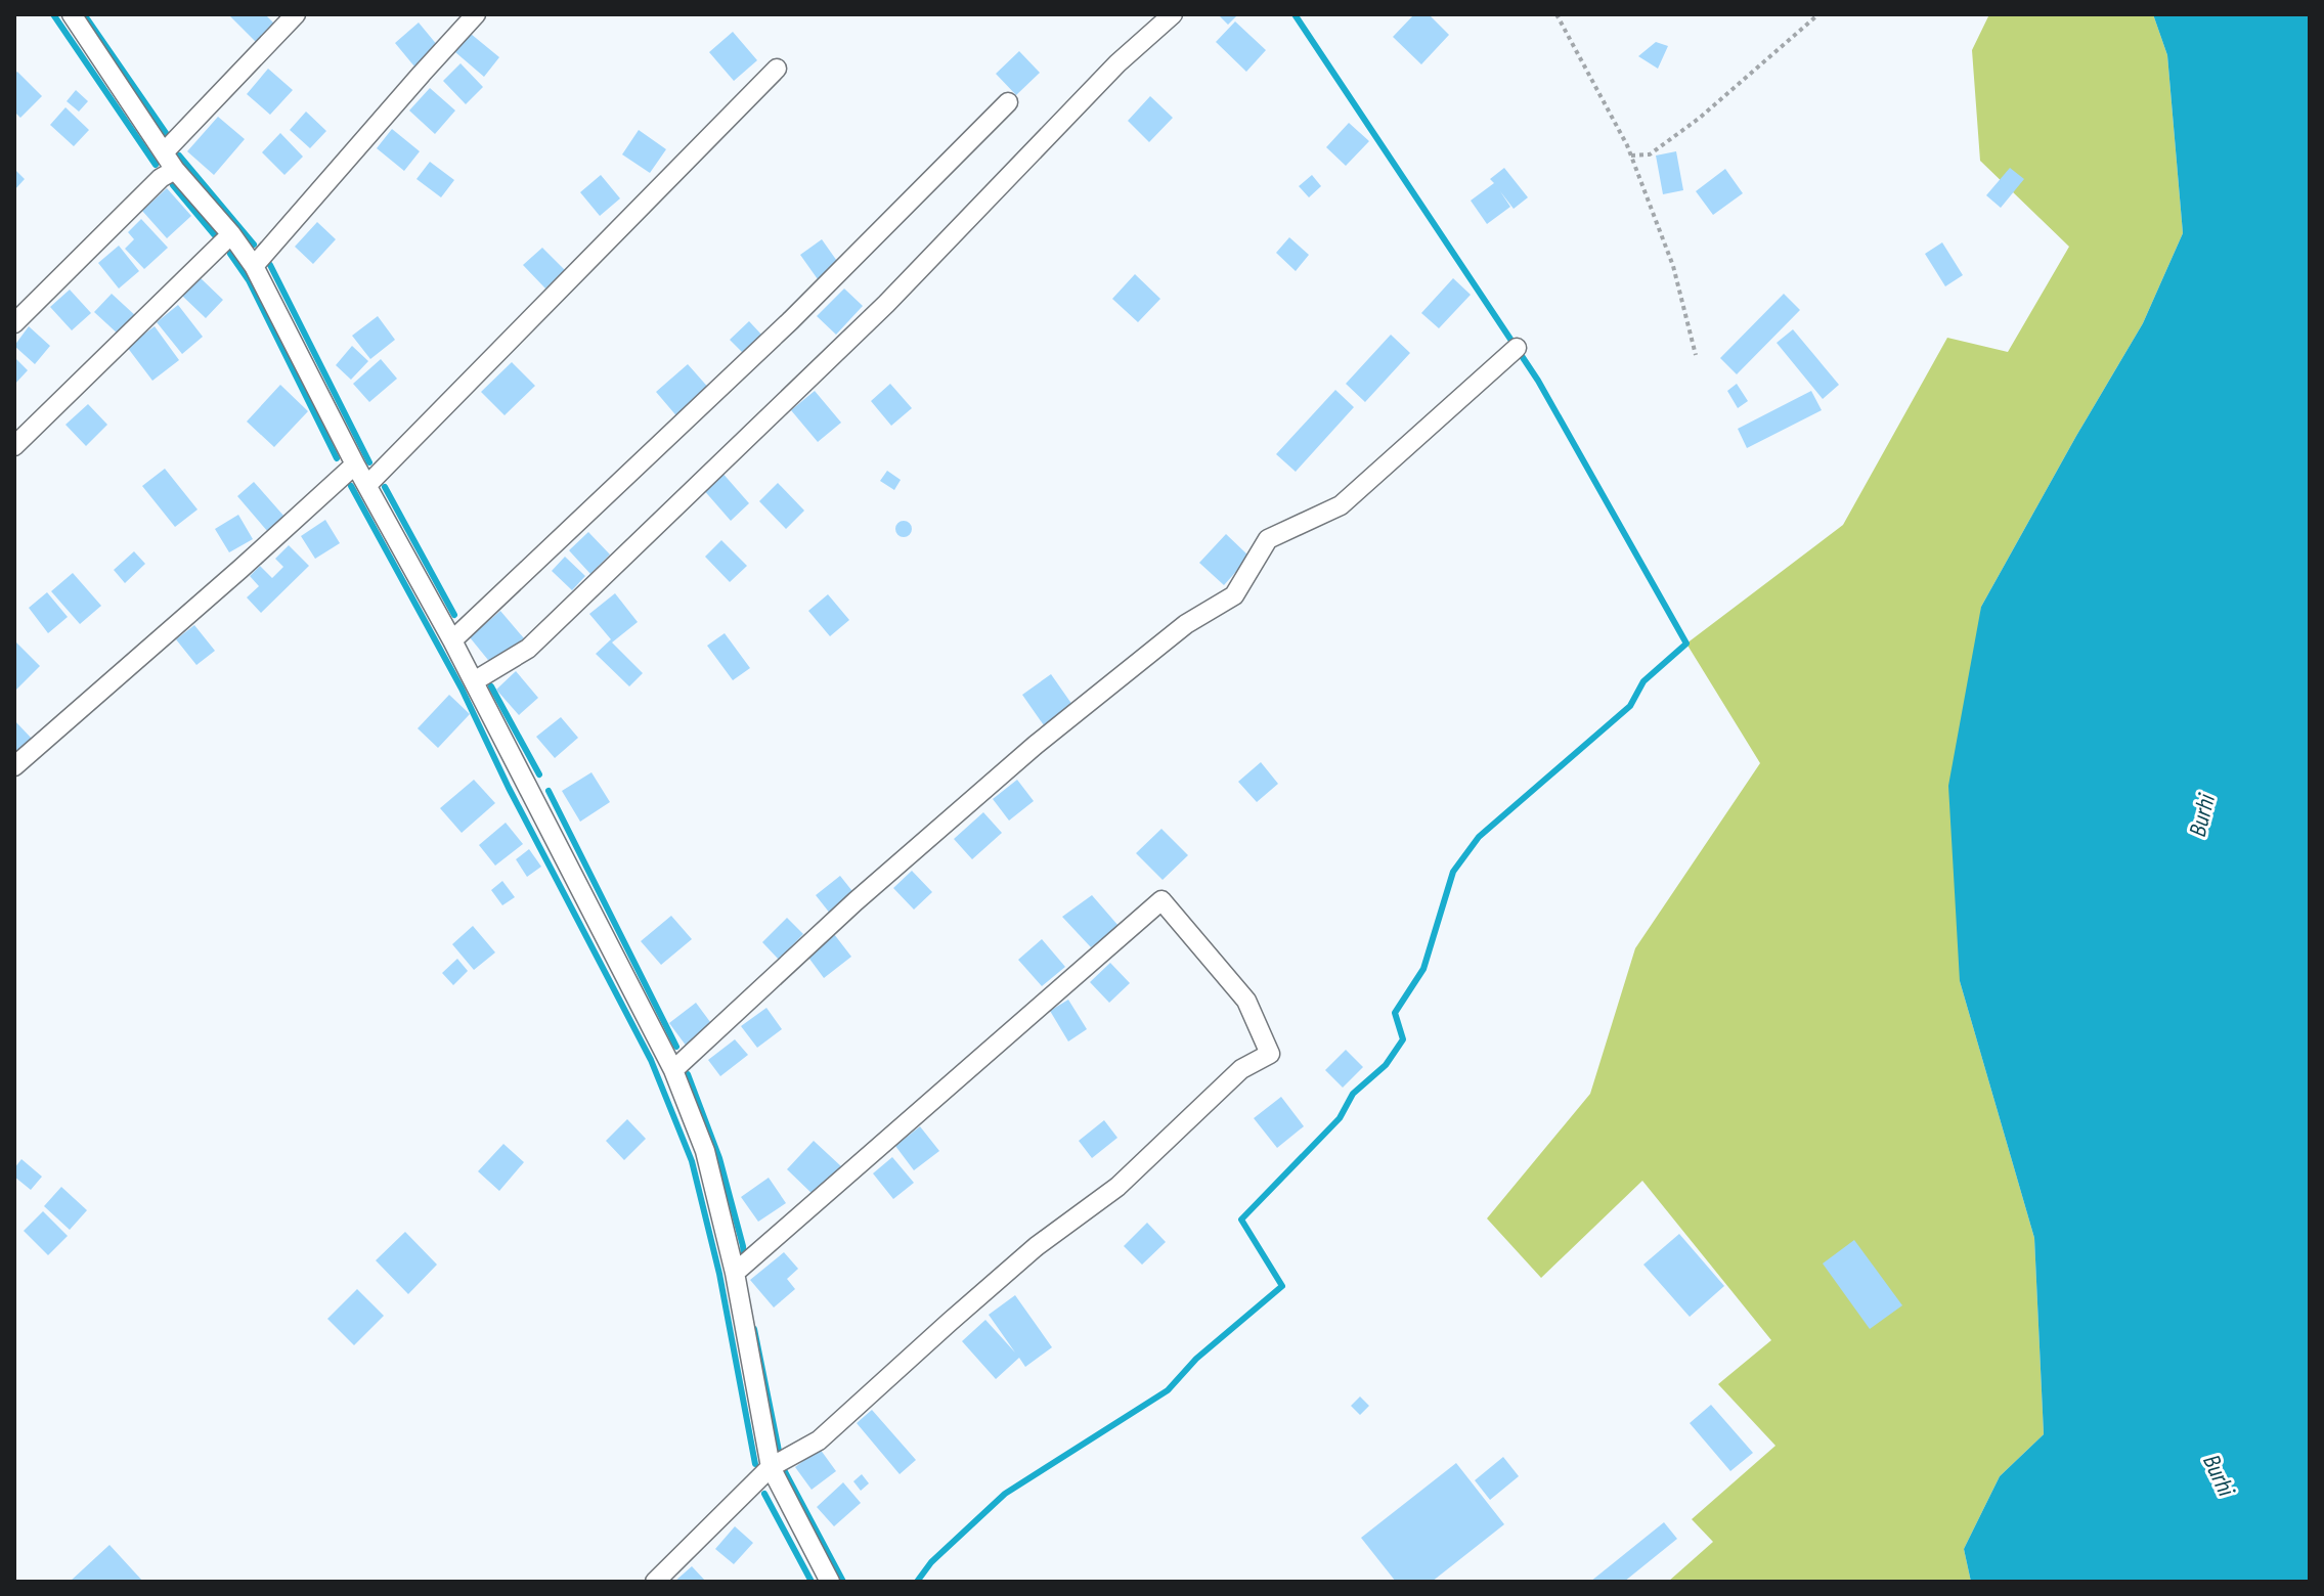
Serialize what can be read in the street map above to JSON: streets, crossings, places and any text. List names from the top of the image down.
{
  "water": ["Burhi"]
}
